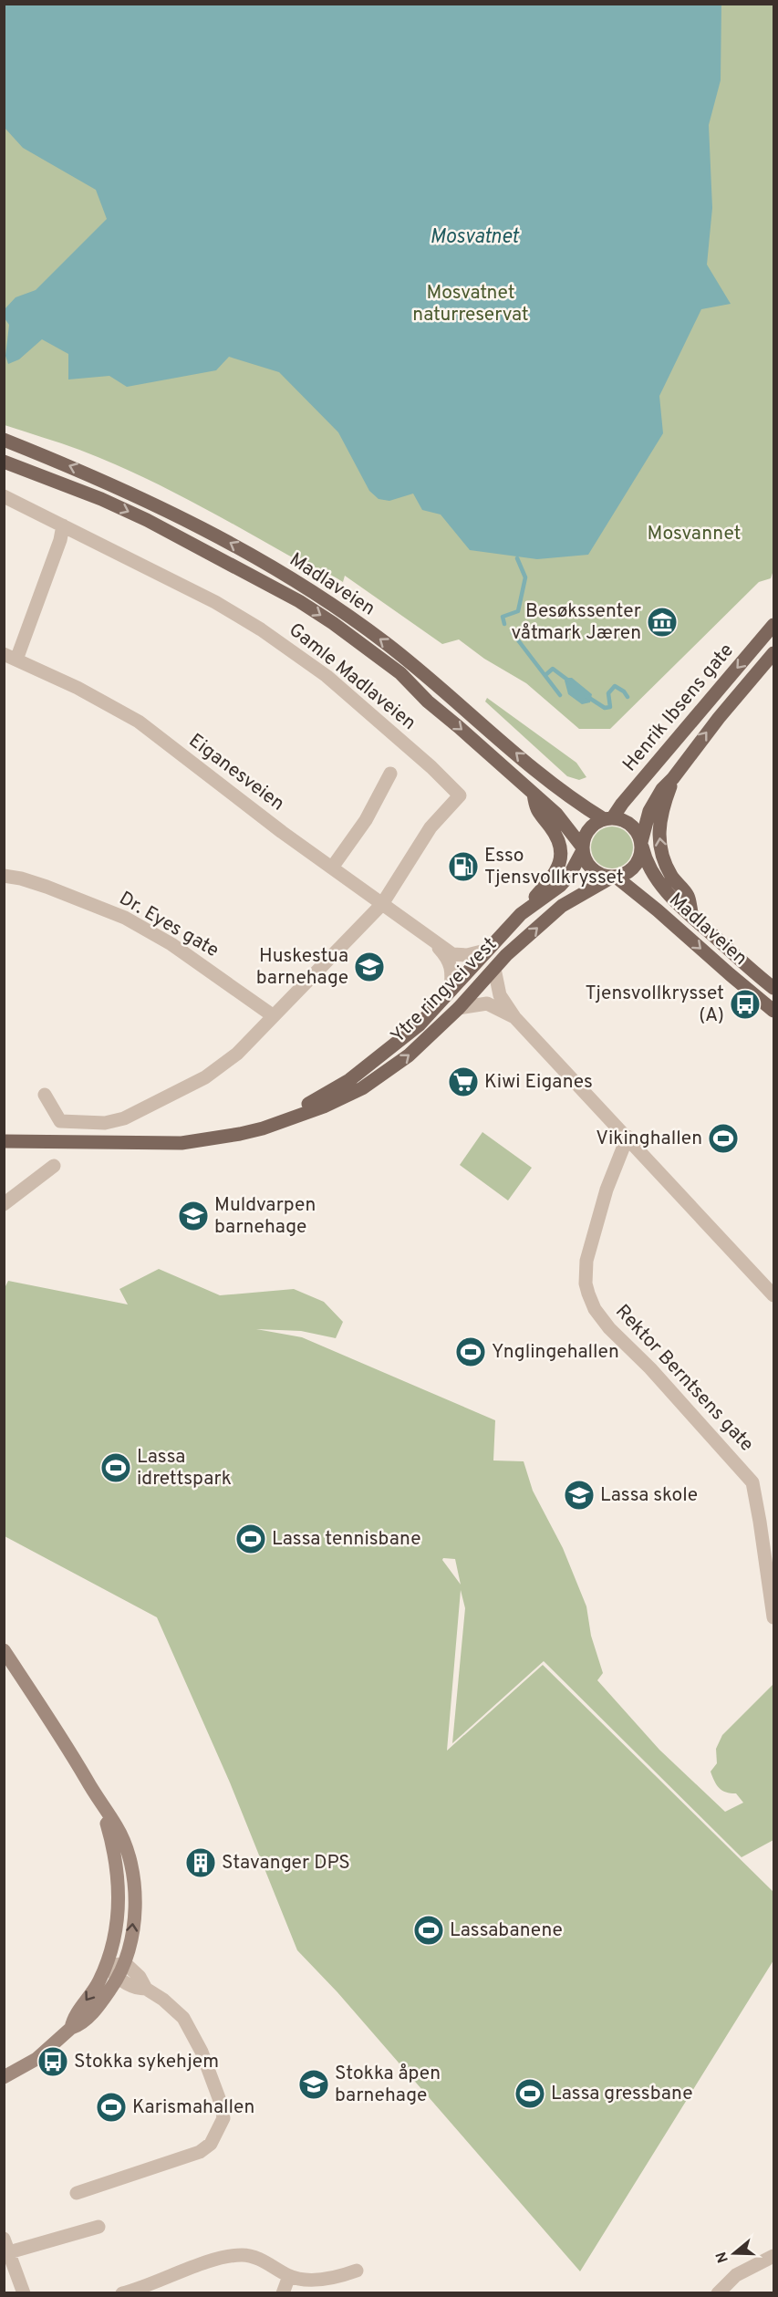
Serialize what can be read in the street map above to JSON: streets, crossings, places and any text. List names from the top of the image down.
{
  "streets": {
    "main road": ["Madlaveien", "Henrik Ibsens gate", "Ytre ringvei vest"],
    "street": [
      "Gamle Madlaveien",
      "Eiganesveien",
      "Dr. Eyes gate",
      "Rektor Berntsens gate"
    ]
  },
  "crossings": [
    ["Madlaveien", "Henrik Ibsens gate"],
    ["Madlaveien", "Ytre ringvei vest"],
    ["Gamle Madlaveien", "Eiganesveien"],
    ["Henrik Ibsens gate", "Ytre ringvei vest"],
    ["Eiganesveien", "Ytre ringvei vest"]
  ],
  "water": ["Mosvatnet"],
  "parks": ["Mosvatnet naturreservat", "Mosvannet"],
  "places": {
    "museum": ["Besøkssenter våtmark Jæren"],
    "fuel station": ["Esso Tjensvollkrysset"],
    "school or university": [
      "Huskestua barnehage",
      "Muldvarpen barnehage",
      "Lassa skole",
      "Stokka åpen barnehage"
    ],
    "bus stop": ["Tjensvollkrysset (A)", "Stokka sykehjem"],
    "supermarket": ["Kiwi Eiganes"],
    "sports": [
      "Vikinghallen",
      "Ynglingehallen",
      "Lassa idrettspark",
      "Lassa tennisbane",
      "Lassabanene",
      "Lassa gressbane",
      "Karismahallen"
    ],
    "building": ["Stavanger DPS"]
  },
  "north": "left"
}
